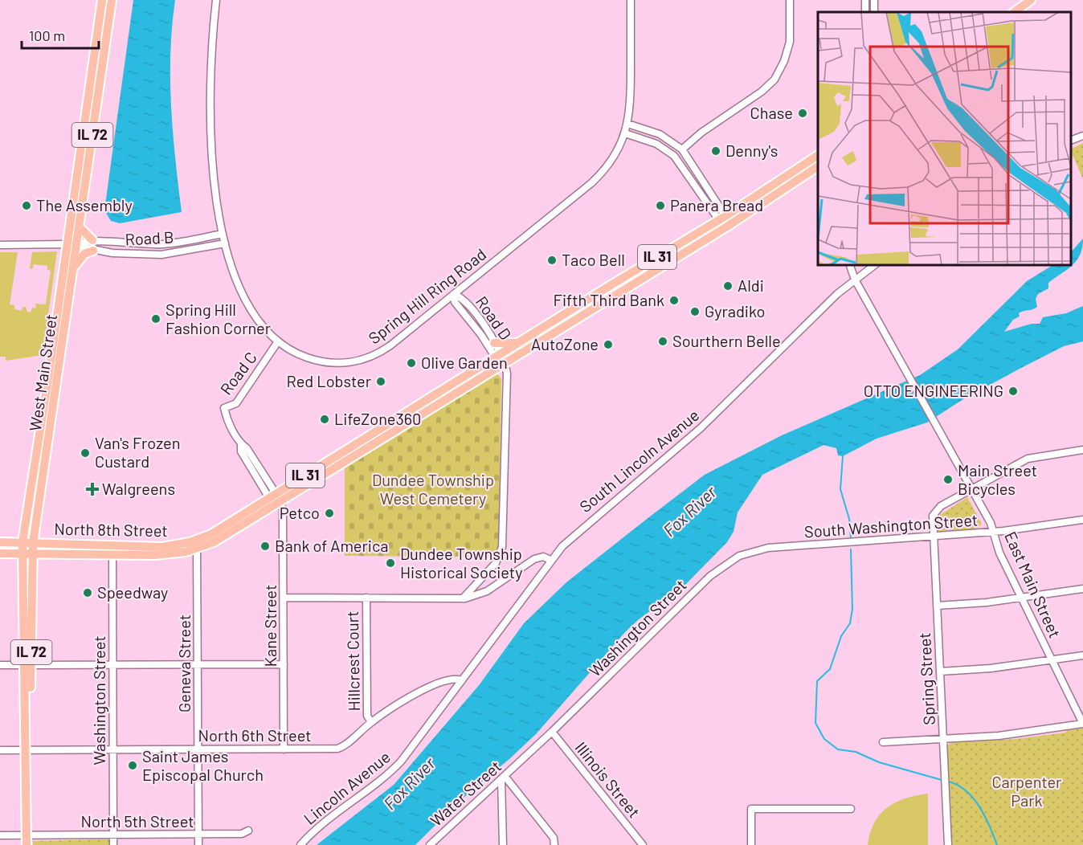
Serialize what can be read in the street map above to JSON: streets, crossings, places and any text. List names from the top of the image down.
{
  "streets": {
    "main road": [
      "IL 72",
      "IL 31",
      "West Main Street",
      "North 8th Street"
    ],
    "street": [
      "Road B",
      "Spring Hill Ring Road",
      "Road D",
      "Road C",
      "South Lincoln Avenue",
      "South Washington Street",
      "East Main Street",
      "Kane Street",
      "Washington Street",
      "Hillcrest Court",
      "Geneva Street",
      "Spring Street",
      "North 6th Street",
      "Illinois Street",
      "Lincoln Avenue",
      "Water Street",
      "North 5th Street"
    ]
  },
  "crossings": [
    ["Road B", "Spring Hill Ring Road"],
    ["Road B", "West Main Street"],
    ["IL 31", "Road D"],
    ["IL 31", "West Main Street"],
    ["IL 31", "North 8th Street"],
    ["Spring Hill Ring Road", "Road D"],
    ["Spring Hill Ring Road", "Road C"],
    ["Road D", "North 8th Street"],
    ["West Main Street", "North 8th Street"],
    ["West Main Street", "North 6th Street"],
    ["West Main Street", "North 5th Street"],
    ["Road C", "North 8th Street"],
    ["Road C", "Kane Street"],
    ["South Lincoln Avenue", "East Main Street"],
    ["South Lincoln Avenue", "North 6th Street"],
    ["South Lincoln Avenue", "Lincoln Avenue"],
    ["South Washington Street", "East Main Street"],
    ["South Washington Street", "Washington Street"],
    ["South Washington Street", "Spring Street"],
    ["North 8th Street", "Kane Street"],
    ["North 8th Street", "Washington Street"],
    ["North 8th Street", "Geneva Street"],
    ["East Main Street", "Spring Street"],
    ["Kane Street", "North 6th Street"],
    ["Washington Street", "North 6th Street"],
    ["Washington Street", "Illinois Street"],
    ["Washington Street", "Water Street"],
    ["Washington Street", "North 5th Street"],
    ["Hillcrest Court", "North 6th Street"],
    ["Geneva Street", "North 6th Street"],
    ["Geneva Street", "North 5th Street"],
    ["North 6th Street", "Lincoln Avenue"]
  ],
  "water": ["Fox River"],
  "parks": ["Dundee Township West Cemetery", "Carpenter Park"],
  "places": {
    "other": [
      "Chase",
      "Denny's",
      "The Assembly",
      "Panera Bread",
      "Taco Bell",
      "Aldi",
      "Fifth Third Bank",
      "Gyradiko",
      "Spring Hill Fashion Corner",
      "Sourthern Belle",
      "AutoZone",
      "Olive Garden",
      "Red Lobster",
      "OTTO ENGINEERING",
      "LifeZone360",
      "Van's Frozen Custard",
      "Main Street Bicycles",
      "Petco",
      "Bank of America",
      "Dundee Township Historical Society",
      "Speedway",
      "Saint James Episcopal Church"
    ],
    "health": ["Walgreens"]
  },
  "scale_bar": "100 m"
}
